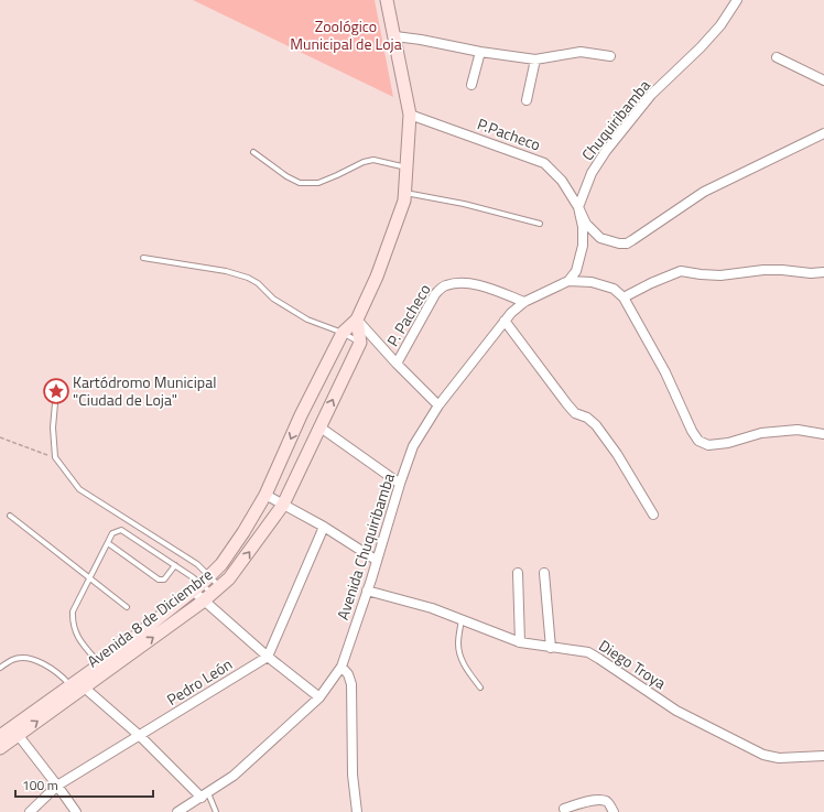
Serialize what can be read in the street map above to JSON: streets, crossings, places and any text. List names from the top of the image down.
{
  "streets": {
    "main road": ["Avenida 8 de Diciembre"],
    "street": [
      "Chuquiribamba",
      "P.Pacheco",
      "P. Pacheco",
      "Avenida Chuquiribamba",
      "Diego Troya",
      "Pedro León"
    ]
  },
  "crossings": [
    ["Chuquiribamba", "P.Pacheco"],
    ["P.Pacheco", "Avenida 8 de Diciembre"],
    ["P. Pacheco", "Avenida Chuquiribamba"],
    ["Avenida Chuquiribamba", "Diego Troya"]
  ],
  "parks": ["Zoológico Municipal de Loja"],
  "places": {
    "place": ["Kartódromo Municipal \"Ciudad de Loja\""]
  },
  "scale_bar": "100 m"
}
